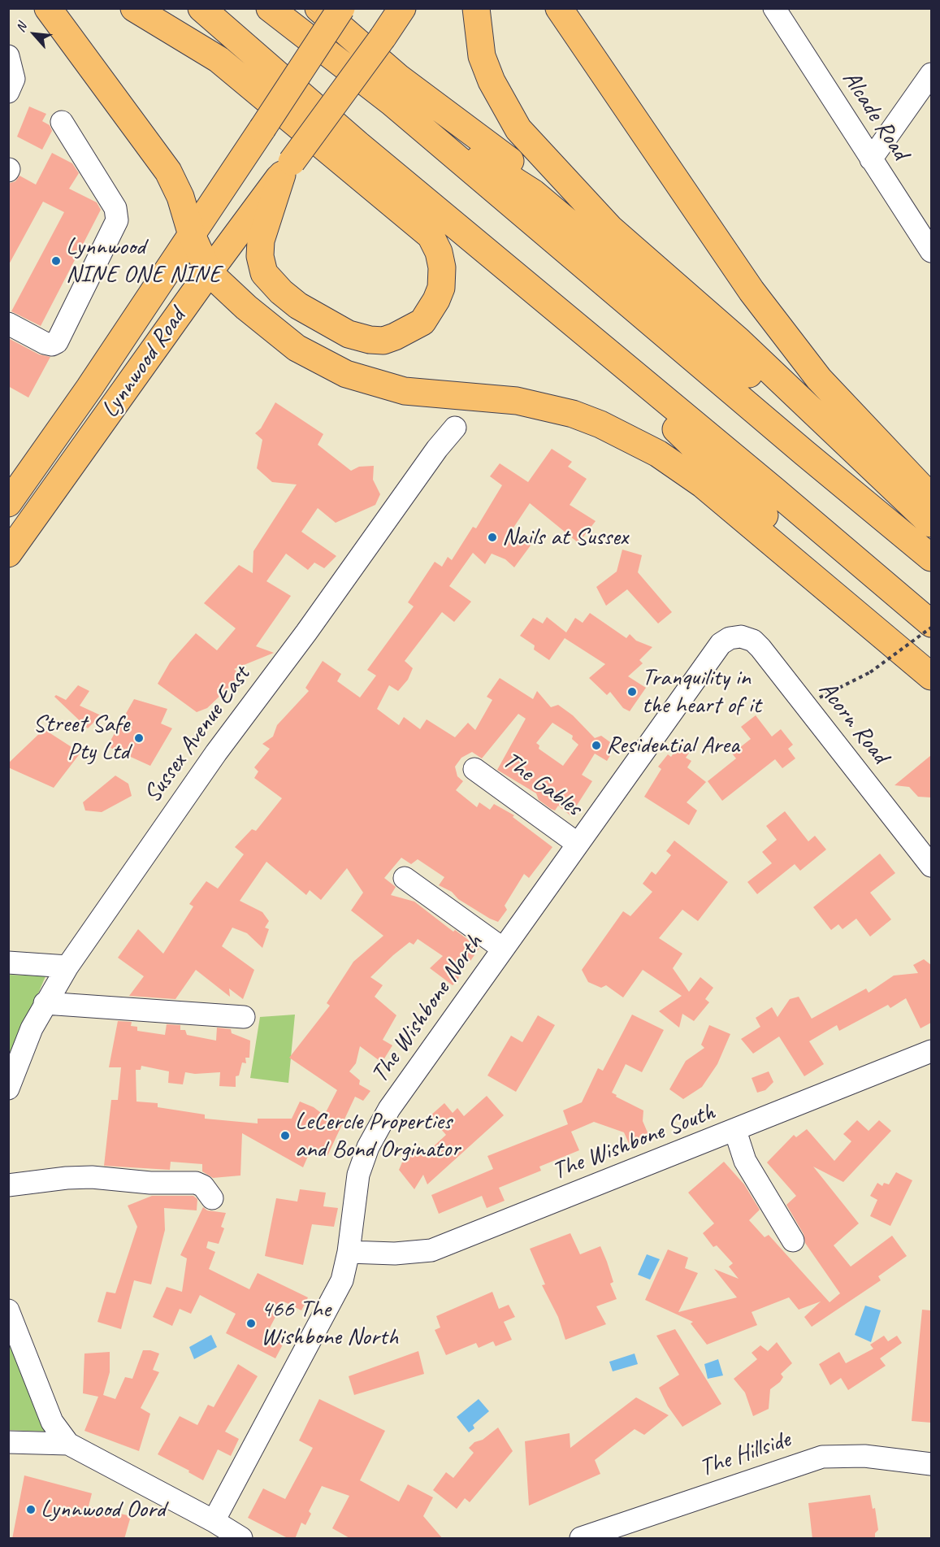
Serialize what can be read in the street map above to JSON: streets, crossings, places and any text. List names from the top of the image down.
{
  "streets": {
    "main road": ["Lynnwood Road"],
    "street": [
      "Alcade Road",
      "Acorn Road",
      "Sussex Avenue East",
      "The Gables",
      "The Wishbone North",
      "The Wishbone South",
      "The Hillside"
    ]
  },
  "crossings": [
    ["Acorn Road", "The Wishbone North"],
    ["The Gables", "The Wishbone North"],
    ["The Wishbone North", "The Wishbone South"]
  ],
  "places": [
    "Lynnwood NINE ONE NINE",
    "Nails at Sussex",
    "Tranquility in the heart of it",
    "Street Safe Pty Ltd",
    "Residential Area",
    "LeCercle Properties and Bond Orginator",
    "466 The Wishbone North",
    "Lynnwood Oord"
  ],
  "north": "top left"
}
